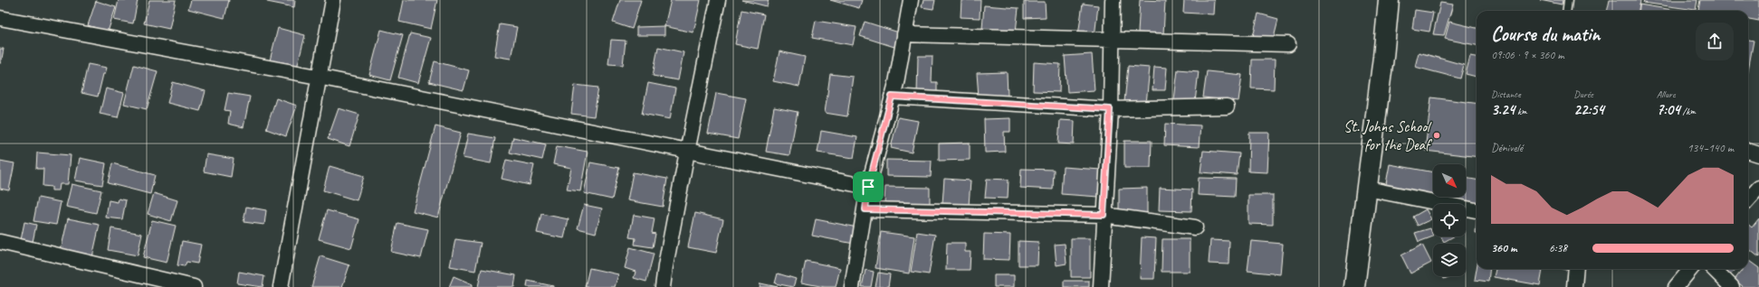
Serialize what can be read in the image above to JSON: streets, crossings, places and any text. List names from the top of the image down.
{
  "places": ["St. Johns School for the Deaf"],
  "north": "bottom right",
  "page": {
    "heading": ["Course du matin", "09:06 · 9 × 360 m"],
    "stats": [
      ["Distance", "3.24 km"],
      ["Durée", "22:54"],
      ["Allure", "7:04 /km"]
    ],
    "chart": ["Dénivelé", "134–140 m"],
    "list": [
      {
        "name": "360 m",
        "note": "6:38"
      }
    ]
  }
}
